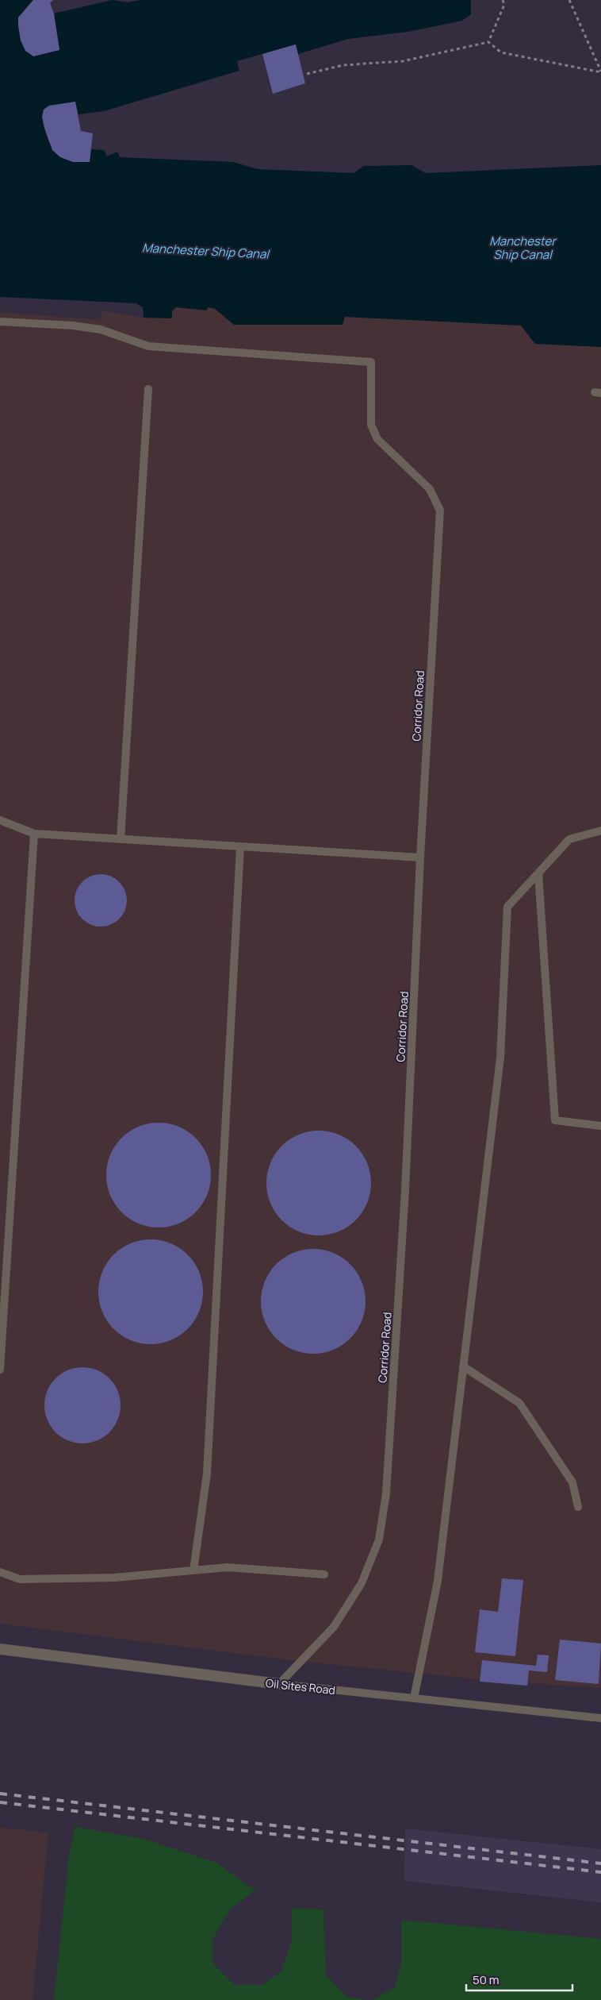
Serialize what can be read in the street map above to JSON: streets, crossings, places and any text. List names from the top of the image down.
{
  "streets": {
    "street": ["Oil Sites Road"],
    "lane": ["Corridor Road"]
  },
  "crossings": [
    ["Corridor Road", "Oil Sites Road"]
  ],
  "water": ["Manchester Ship Canal"],
  "scale_bar": "50 m"
}
